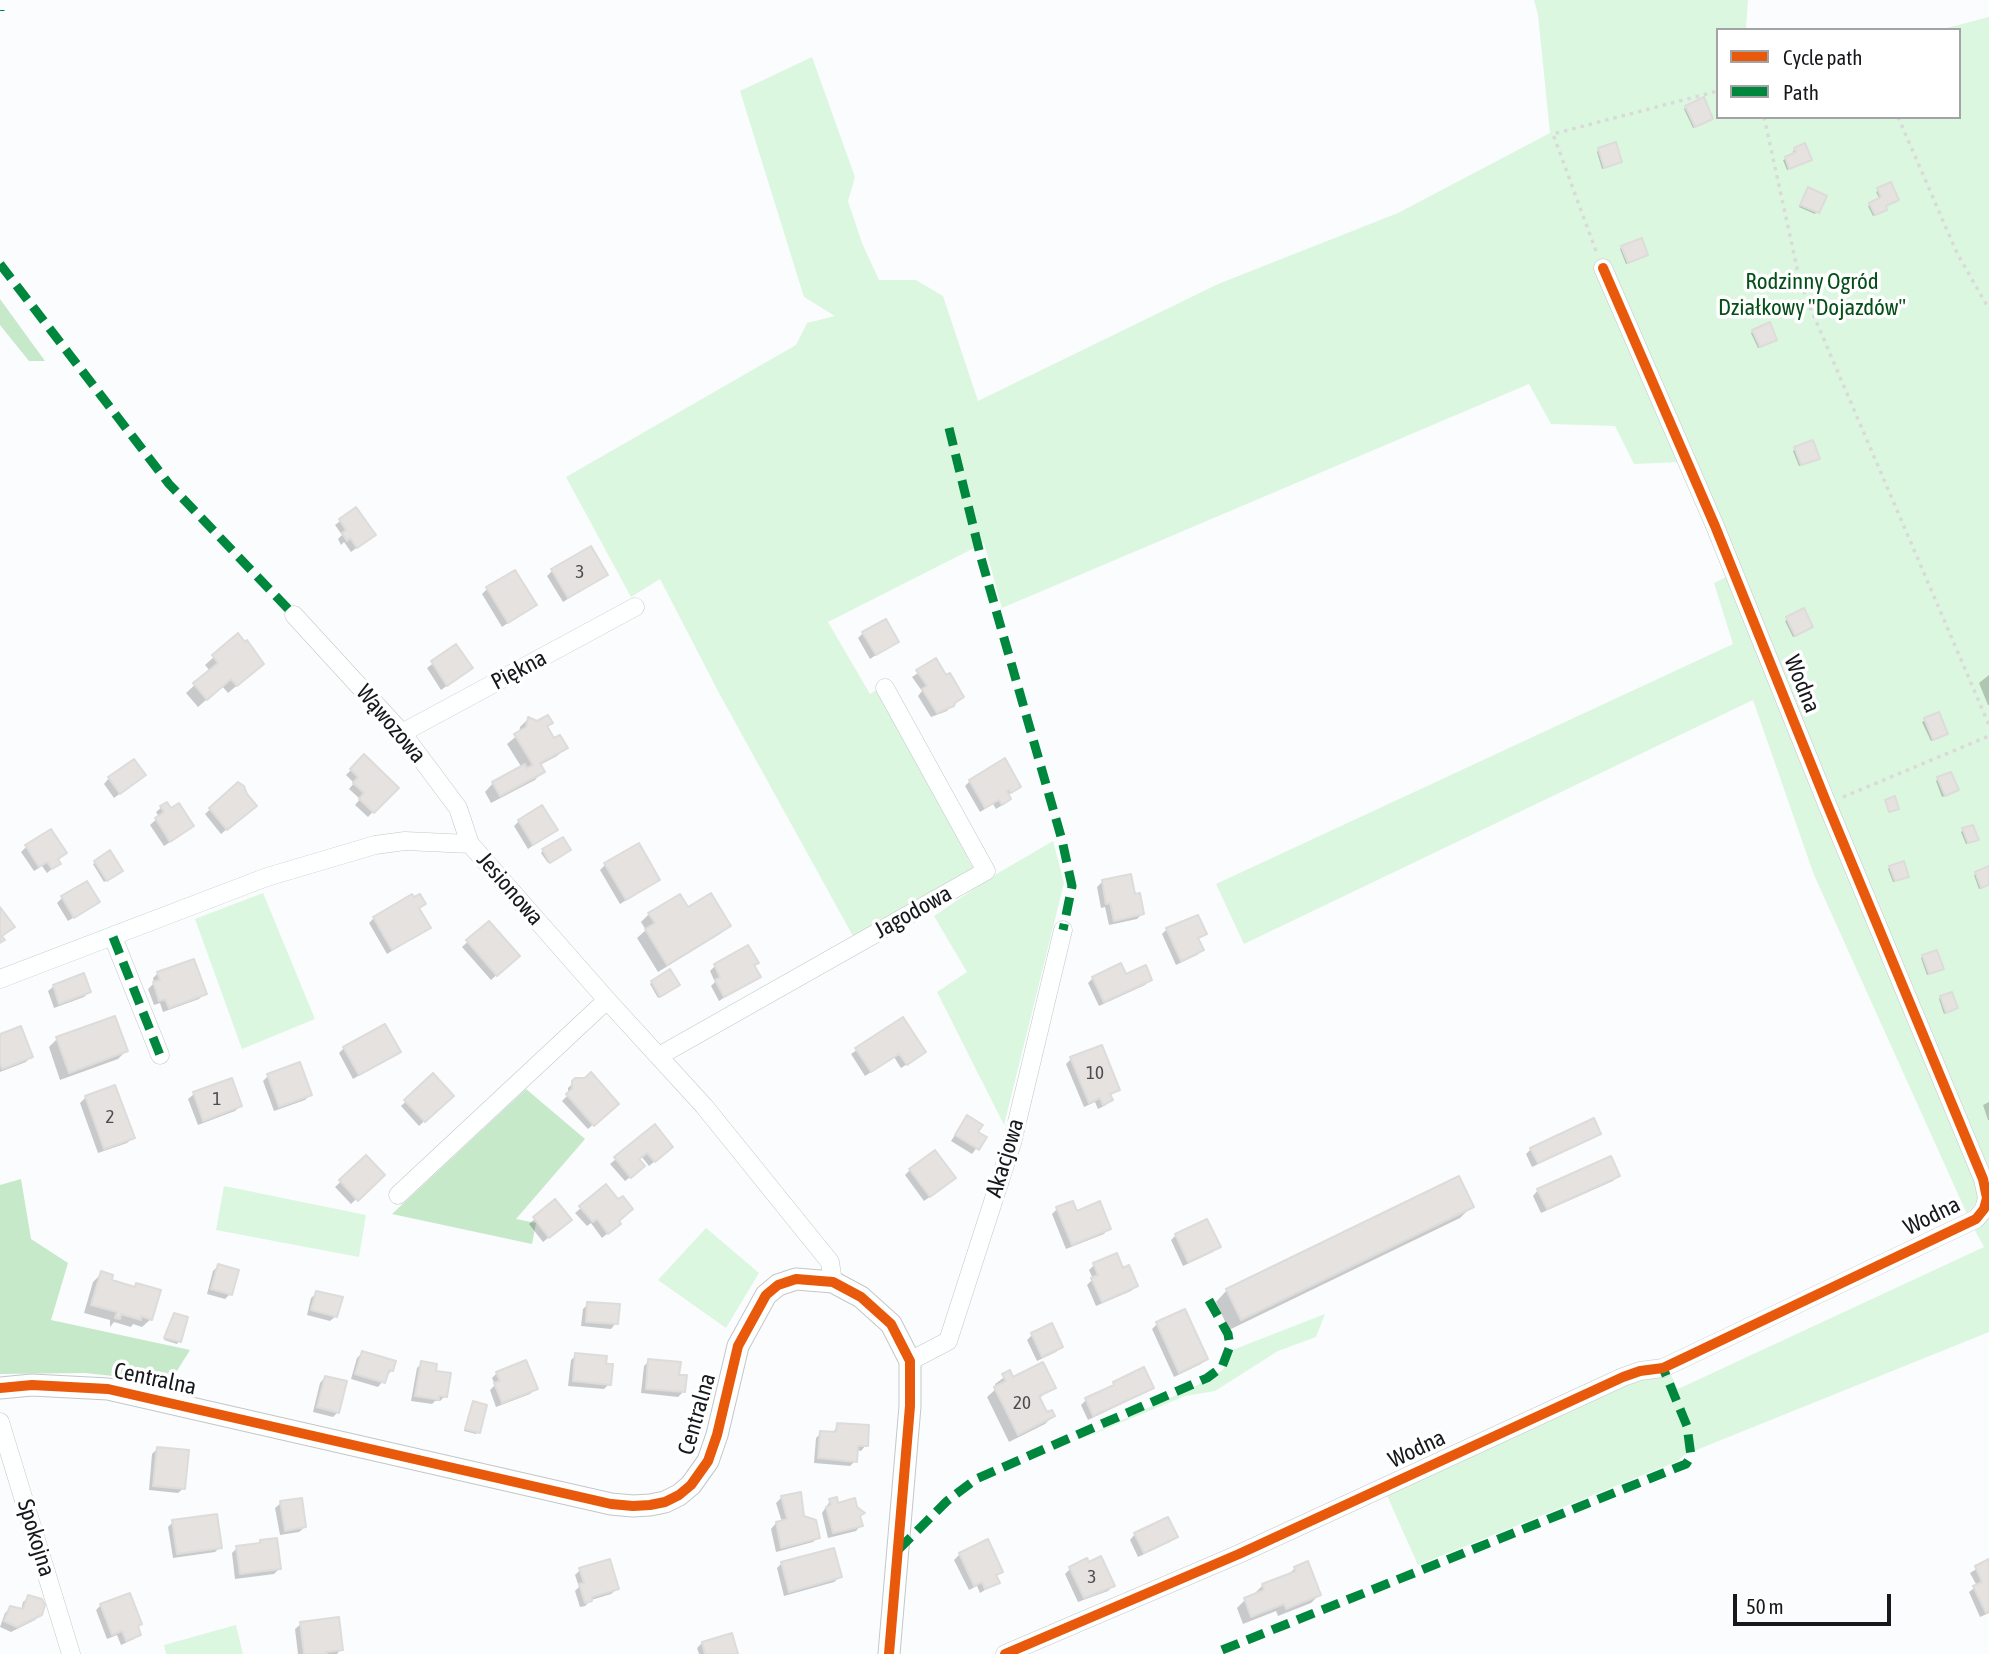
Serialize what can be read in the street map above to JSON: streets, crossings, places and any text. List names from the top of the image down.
{
  "streets": {
    "street": [
      "Piękna",
      "Wodna",
      "Wąwozowa",
      "Jesionowa",
      "Jagodowa",
      "Akacjowa",
      "Centralna",
      "Spokojna"
    ]
  },
  "crossings": [
    ["Piękna", "Wąwozowa"],
    ["Wąwozowa", "Jesionowa"],
    ["Jesionowa", "Jagodowa"],
    ["Jesionowa", "Centralna"],
    ["Akacjowa", "Centralna"]
  ],
  "parks": ["Rodzinny Ogród Działkowy \"Dojazdów\""],
  "house_numbers": [
    "3",
    "10",
    "1",
    "2",
    "20",
    "3"
  ],
  "legend": ["Cycle path", "Path"],
  "scale_bar": "50 m"
}
